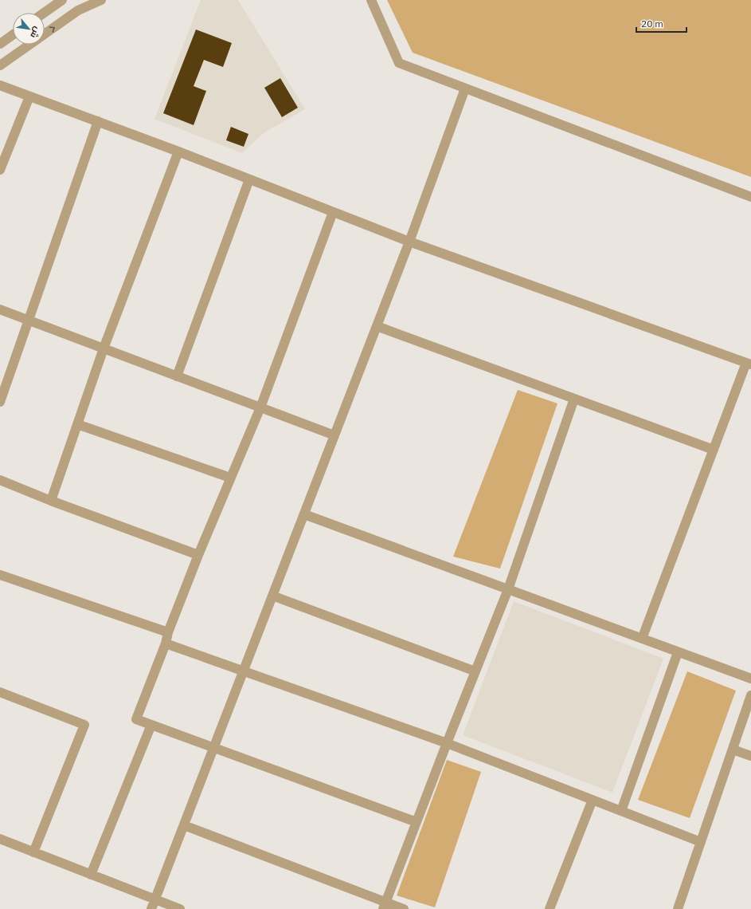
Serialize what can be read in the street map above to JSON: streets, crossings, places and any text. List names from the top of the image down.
{
  "scale_bar": "20 m",
  "north": "bottom right"
}
